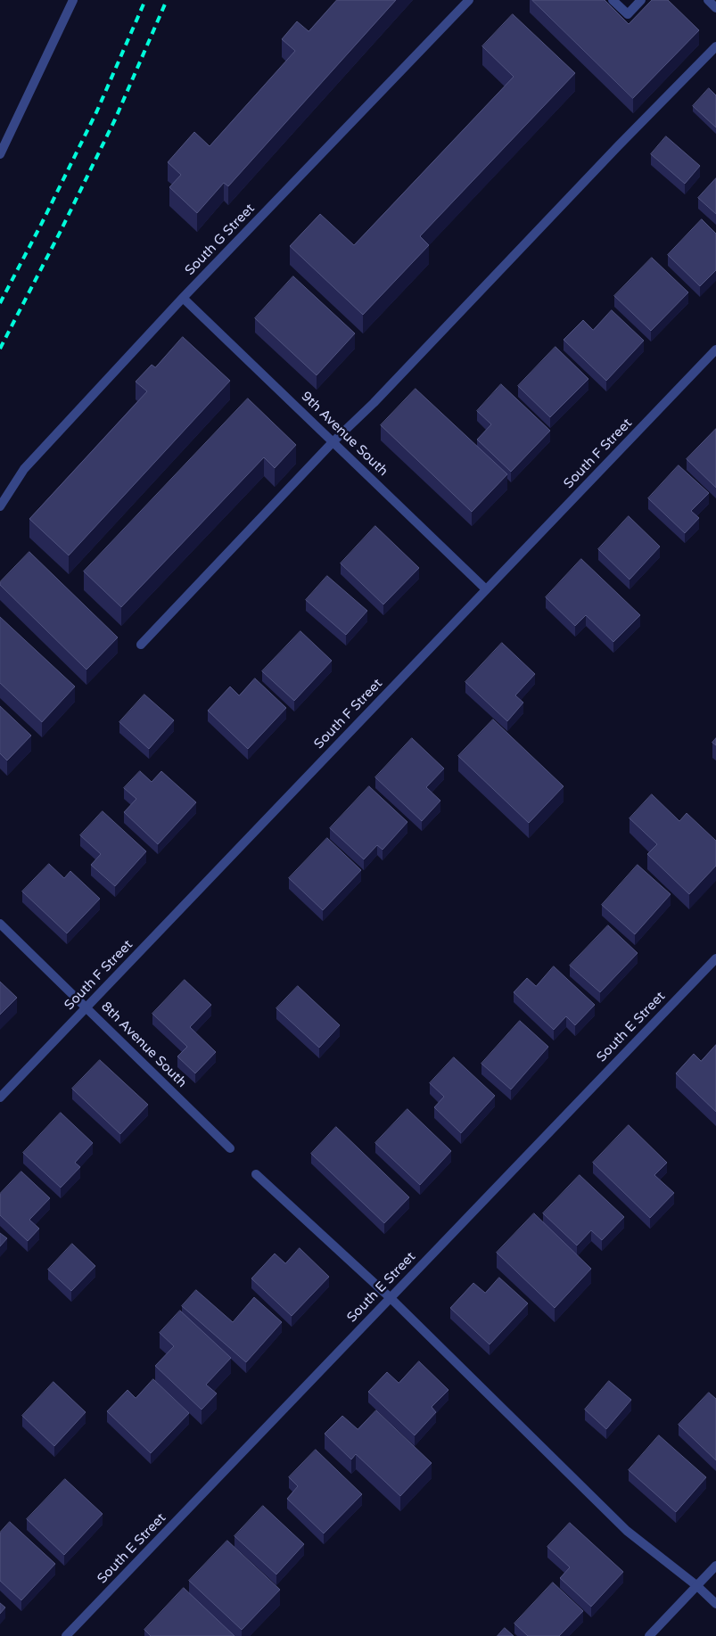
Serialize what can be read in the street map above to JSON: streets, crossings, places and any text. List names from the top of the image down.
{
  "streets": {
    "street": [
      "South G Street",
      "9th Avenue South",
      "South F Street",
      "South E Street",
      "8th Avenue South"
    ]
  },
  "crossings": [
    ["South G Street", "9th Avenue South"],
    ["9th Avenue South", "South F Street"],
    ["South F Street", "8th Avenue South"]
  ]
}
